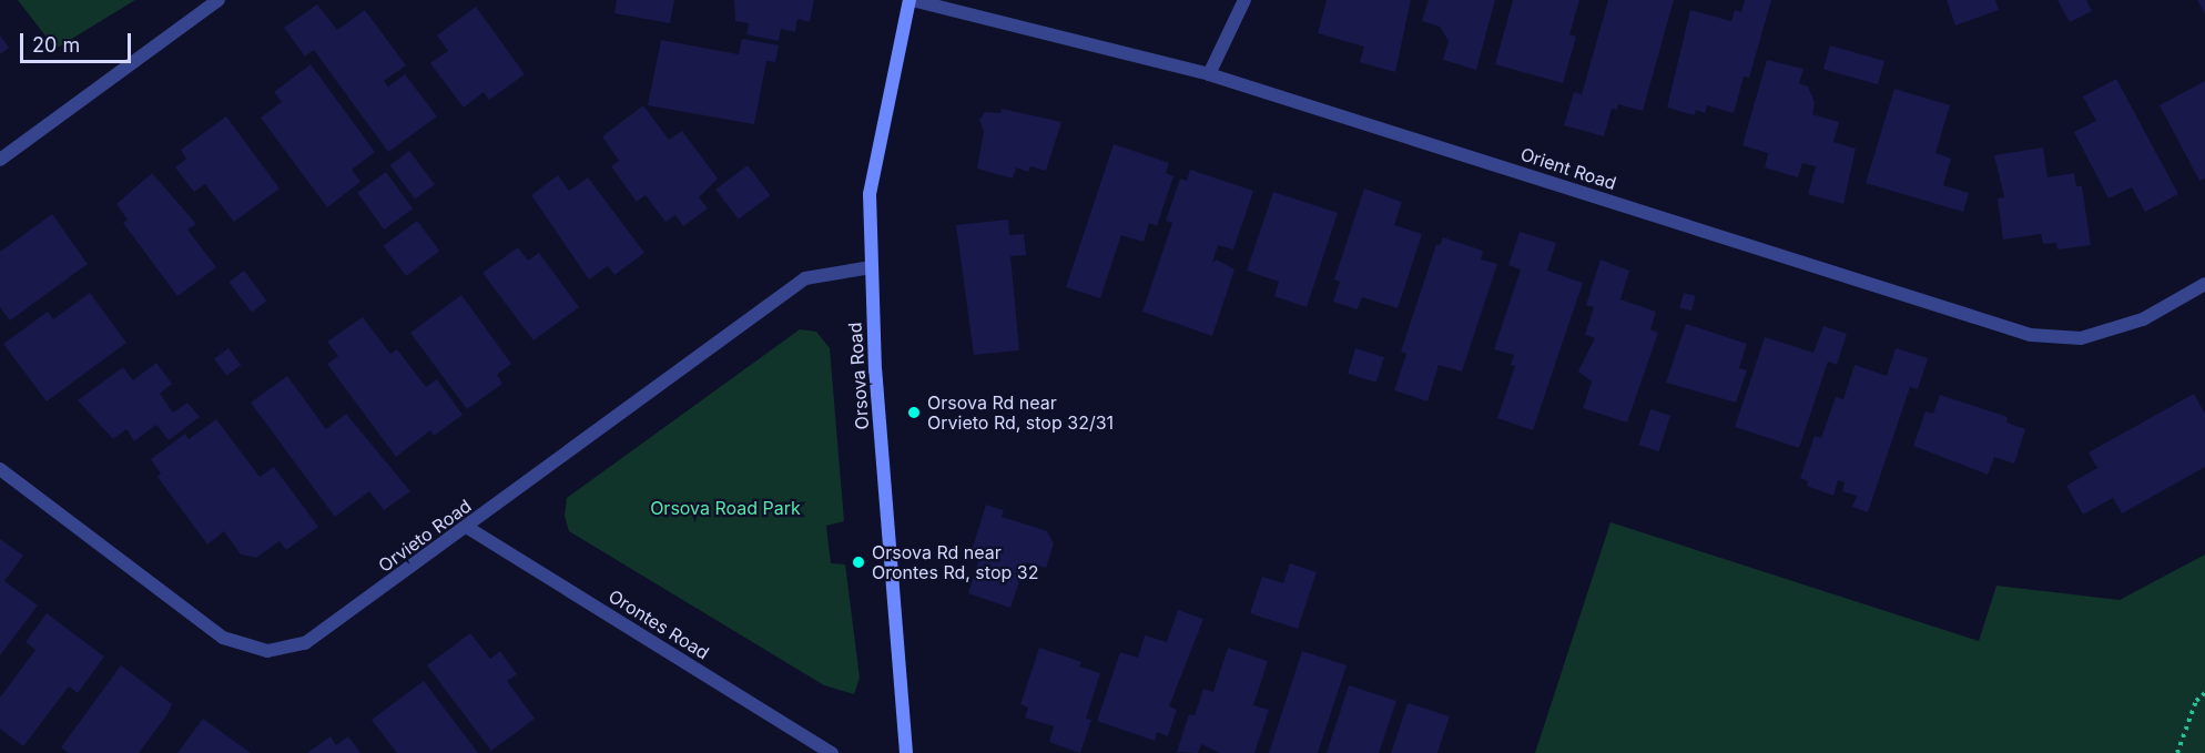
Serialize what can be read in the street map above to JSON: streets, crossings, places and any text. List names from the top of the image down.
{
  "streets": {
    "street": [
      "Orient Road",
      "Orsova Road",
      "Orvieto Road",
      "Orontes Road"
    ]
  },
  "crossings": [
    ["Orient Road", "Orsova Road"],
    ["Orsova Road", "Orvieto Road"],
    ["Orvieto Road", "Orontes Road"]
  ],
  "parks": ["Orsova Road Park"],
  "places": ["Orsova Rd near Orvieto Rd, stop 32/31", "Orsova Rd near Orontes Rd, stop 32"],
  "scale_bar": "20 m"
}
